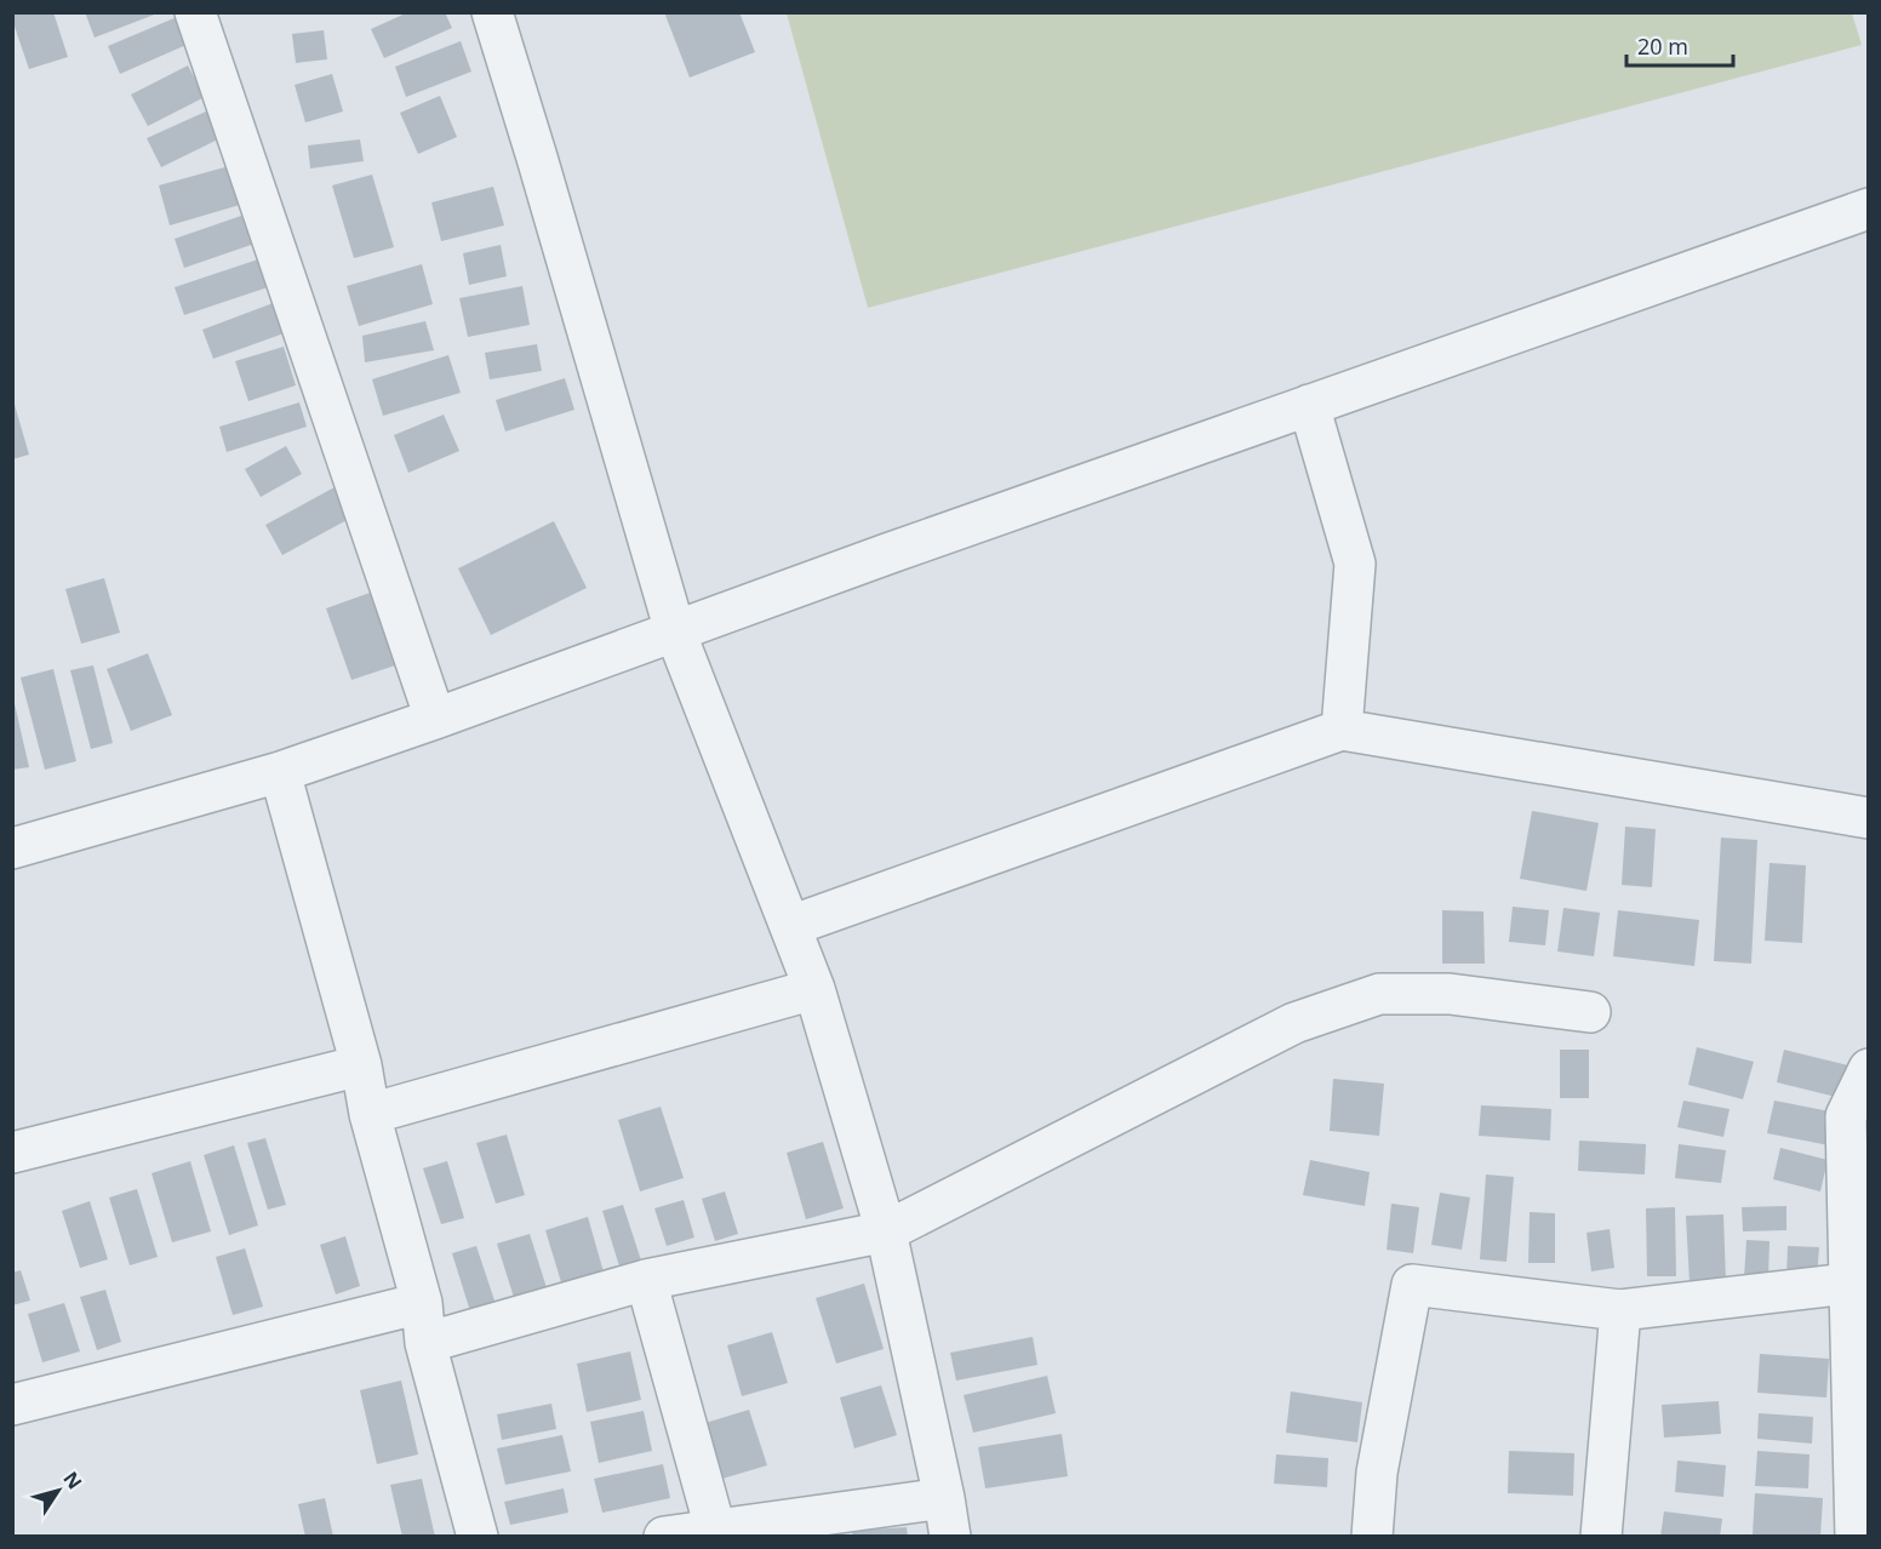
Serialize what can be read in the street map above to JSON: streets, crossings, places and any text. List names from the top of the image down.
{
  "scale_bar": "20 m",
  "north": "top right"
}
